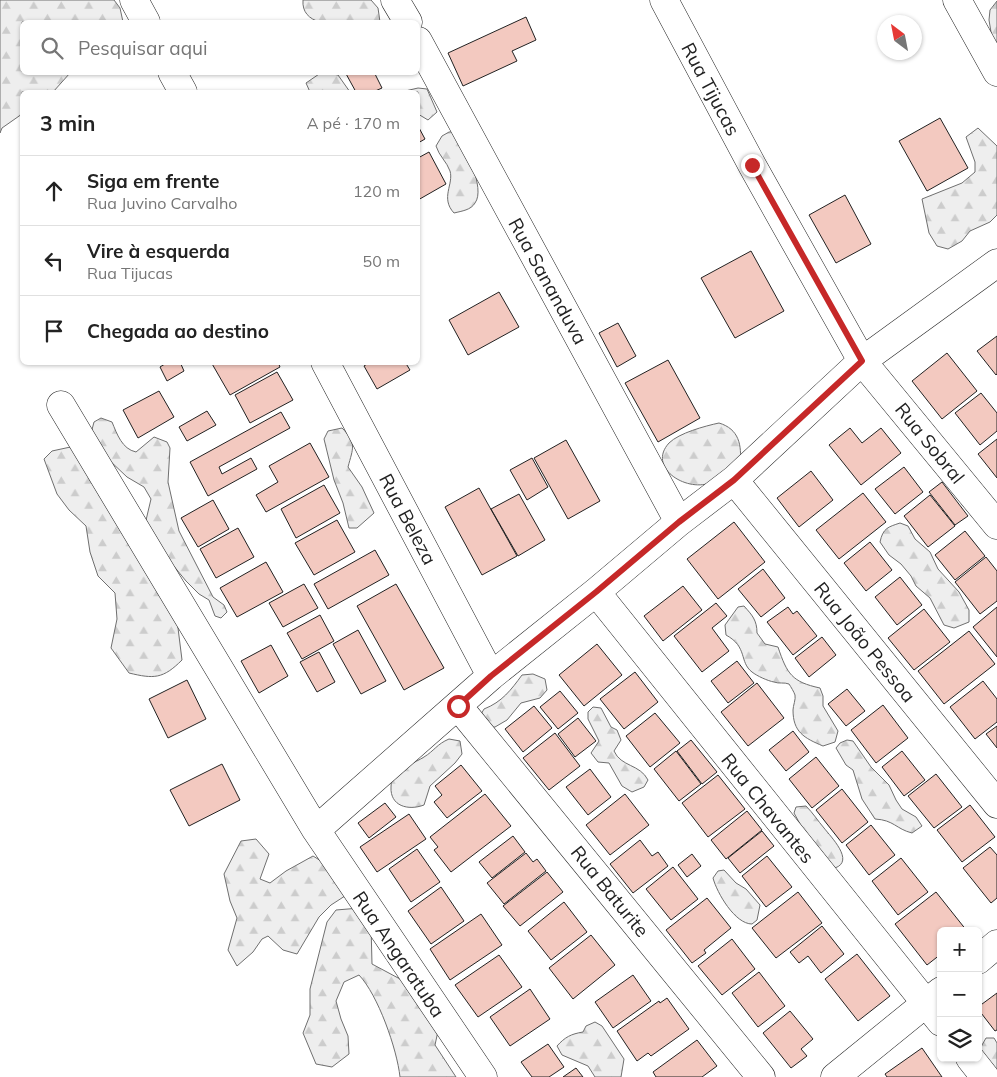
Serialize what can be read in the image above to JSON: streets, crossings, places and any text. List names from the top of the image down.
{
  "streets": {
    "street": [
      "Rua Tijucas",
      "Rua Sananduva",
      "Rua Sobral",
      "Rua Beleza",
      "Rua João Pessoa",
      "Rua Chavantes",
      "Rua Baturite",
      "Rua Angaratuba"
    ]
  },
  "crossings": [
    ["Rua Tijucas", "Rua Sobral"]
  ],
  "north": "top left",
  "page": {
    "search": "Pesquisar aqui",
    "heading": ["3 min", "A pé · 170 m"],
    "list": [
      ["Siga em frente", "Rua Juvino Carvalho", "120 m"],
      ["Vire à esquerda", "Rua Tijucas", "50 m"],
      "Chegada ao destino"
    ],
    "map_buttons": ["+", "−"]
  }
}
